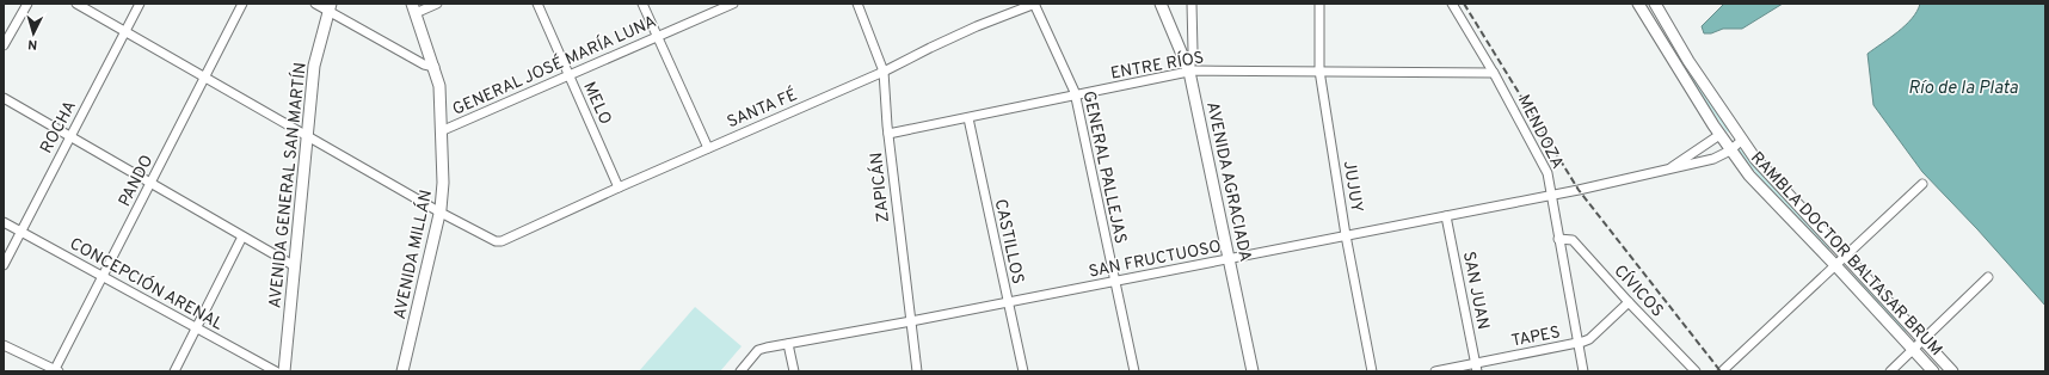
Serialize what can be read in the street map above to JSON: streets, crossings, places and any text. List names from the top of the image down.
{
  "streets": {
    "main road": [
      "AVENIDA AGRACIADA",
      "AVENIDA GENERAL SAN MARTÍN",
      "RAMBLA DOCTOR BALTASAR BRUM",
      "AVENIDA MILLÁN"
    ],
    "street": [
      "GENERAL JOSÉ MARÍA LUNA",
      "ENTRE RÍOS",
      "MELO",
      "SANTA FÉ",
      "ROCHA",
      "MENDOZA",
      "GENERAL PALLEJAS",
      "PANDO",
      "JUJUY",
      "ZAPICÁN",
      "CASTILLOS",
      "SAN FRUCTUOSO",
      "CONCEPCIÓN ARENAL",
      "SAN JUAN",
      "CÍVICOS",
      "TAPES"
    ]
  },
  "crossings": [
    ["GENERAL JOSÉ MARÍA LUNA", "MELO"],
    ["GENERAL JOSÉ MARÍA LUNA", "AVENIDA MILLÁN"],
    ["ENTRE RÍOS", "MENDOZA"],
    ["ENTRE RÍOS", "GENERAL PALLEJAS"],
    ["ENTRE RÍOS", "AVENIDA AGRACIADA"],
    ["ENTRE RÍOS", "JUJUY"],
    ["ENTRE RÍOS", "ZAPICÁN"],
    ["ENTRE RÍOS", "CASTILLOS"],
    ["MELO", "SANTA FÉ"],
    ["SANTA FÉ", "GENERAL PALLEJAS"],
    ["SANTA FÉ", "ZAPICÁN"],
    ["SANTA FÉ", "AVENIDA MILLÁN"],
    ["ROCHA", "CONCEPCIÓN ARENAL"],
    ["MENDOZA", "SAN FRUCTUOSO"],
    ["MENDOZA", "CÍVICOS"],
    ["MENDOZA", "TAPES"],
    ["GENERAL PALLEJAS", "SAN FRUCTUOSO"],
    ["PANDO", "CONCEPCIÓN ARENAL"],
    ["AVENIDA AGRACIADA", "SAN FRUCTUOSO"],
    ["JUJUY", "SAN FRUCTUOSO"],
    ["ZAPICÁN", "SAN FRUCTUOSO"],
    ["CASTILLOS", "SAN FRUCTUOSO"],
    ["RAMBLA DOCTOR BALTASAR BRUM", "SAN FRUCTUOSO"],
    ["SAN FRUCTUOSO", "SAN JUAN"],
    ["SAN JUAN", "TAPES"],
    ["CÍVICOS", "TAPES"]
  ],
  "water": ["Río de la Plata"],
  "north": "bottom"
}
